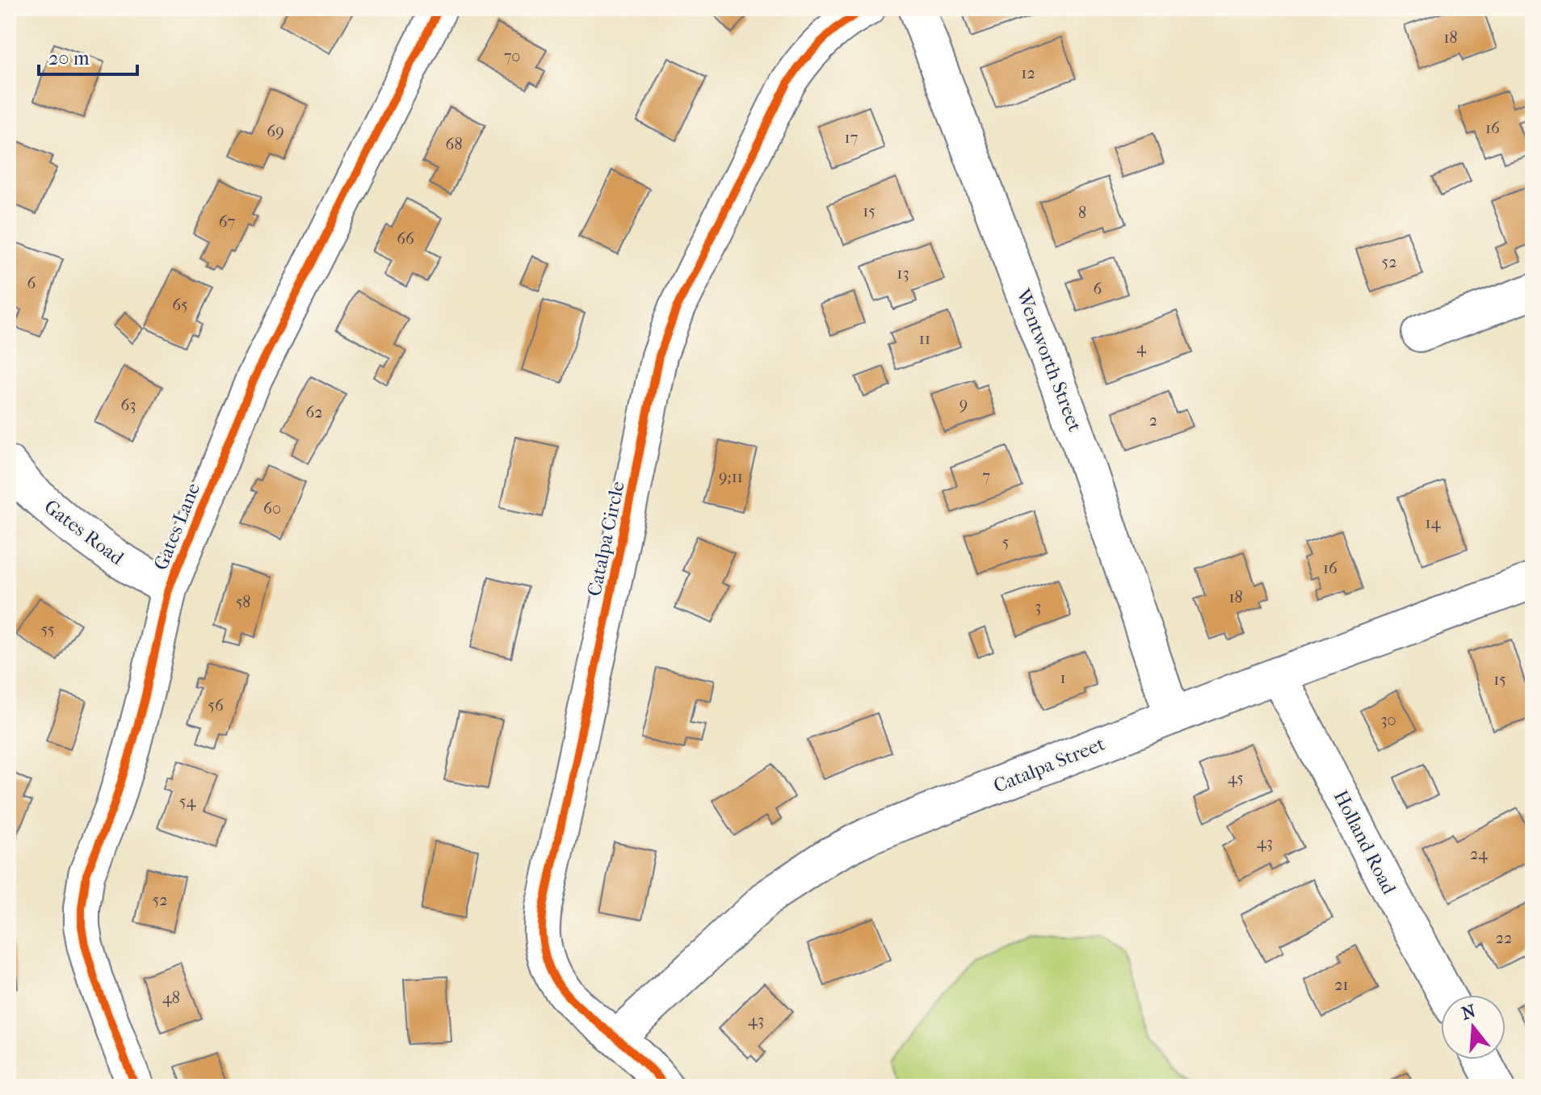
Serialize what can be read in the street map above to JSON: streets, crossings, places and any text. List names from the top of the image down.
{
  "streets": {
    "street": [
      "Wentworth Street",
      "Gates Lane",
      "Gates Road",
      "Catalpa Circle",
      "Catalpa Street",
      "Holland Road"
    ]
  },
  "crossings": [
    ["Wentworth Street", "Catalpa Street"],
    ["Gates Lane", "Gates Road"],
    ["Catalpa Circle", "Catalpa Street"],
    ["Catalpa Street", "Holland Road"]
  ],
  "house_numbers": [
    "18",
    "70",
    "12",
    "16",
    "69",
    "17",
    "68",
    "15",
    "8",
    "67",
    "66",
    "52",
    "13",
    "6",
    "6",
    "65",
    "11",
    "4",
    "9",
    "63",
    "62",
    "2",
    "7",
    "9;11",
    "60",
    "14",
    "5",
    "16",
    "18",
    "58",
    "3",
    "55",
    "1",
    "15",
    "56",
    "30",
    "45",
    "54",
    "43",
    "24",
    "52",
    "22",
    "21",
    "48",
    "43"
  ],
  "scale_bar": "20 m",
  "north": "top"
}
